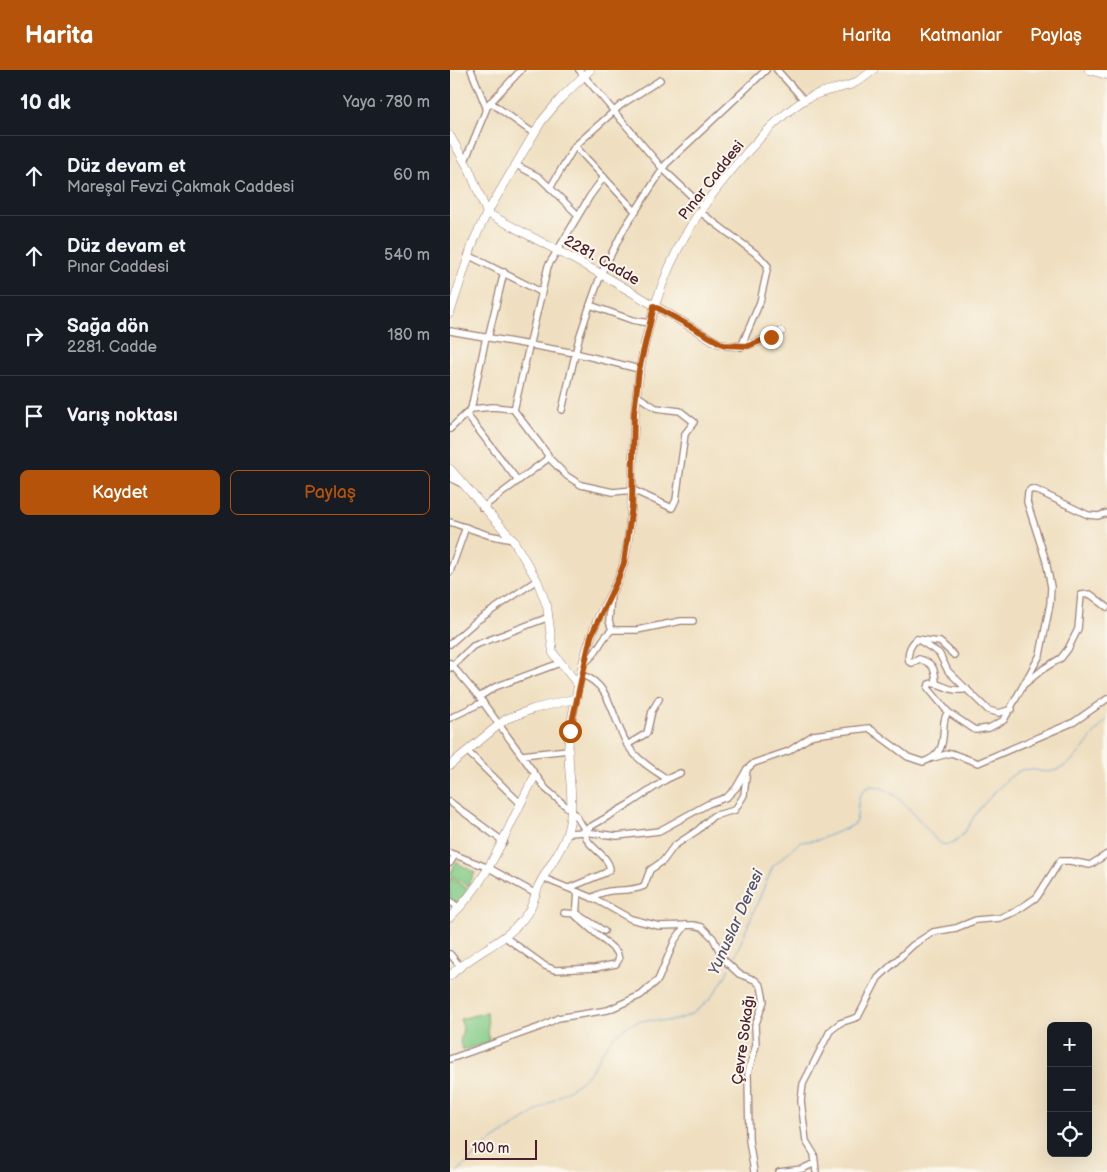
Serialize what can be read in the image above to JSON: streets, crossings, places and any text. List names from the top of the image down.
{
  "streets": {
    "street": ["Pınar Caddesi", "2281. Cadde", "Çevre Sokağı"]
  },
  "crossings": [
    ["Pınar Caddesi", "2281. Cadde"],
    ["Pınar Caddesi", "Çevre Sokağı"]
  ],
  "water": ["Yunuslar Deresi"],
  "scale_bar": "100 m",
  "page": {
    "header": "Harita",
    "nav": ["Harita", "Katmanlar", "Paylaş"],
    "heading": ["10 dk", "Yaya · 780 m"],
    "list": [
      ["Düz devam et", "Mareşal Fevzi Çakmak Caddesi", "60 m"],
      ["Düz devam et", "Pınar Caddesi", "540 m"],
      ["Sağa dön", "2281. Cadde", "180 m"],
      "Varış noktası"
    ],
    "buttons": ["Kaydet", "Paylaş"],
    "map_buttons": ["+", "−"],
    "scale": "100 m"
  }
}
